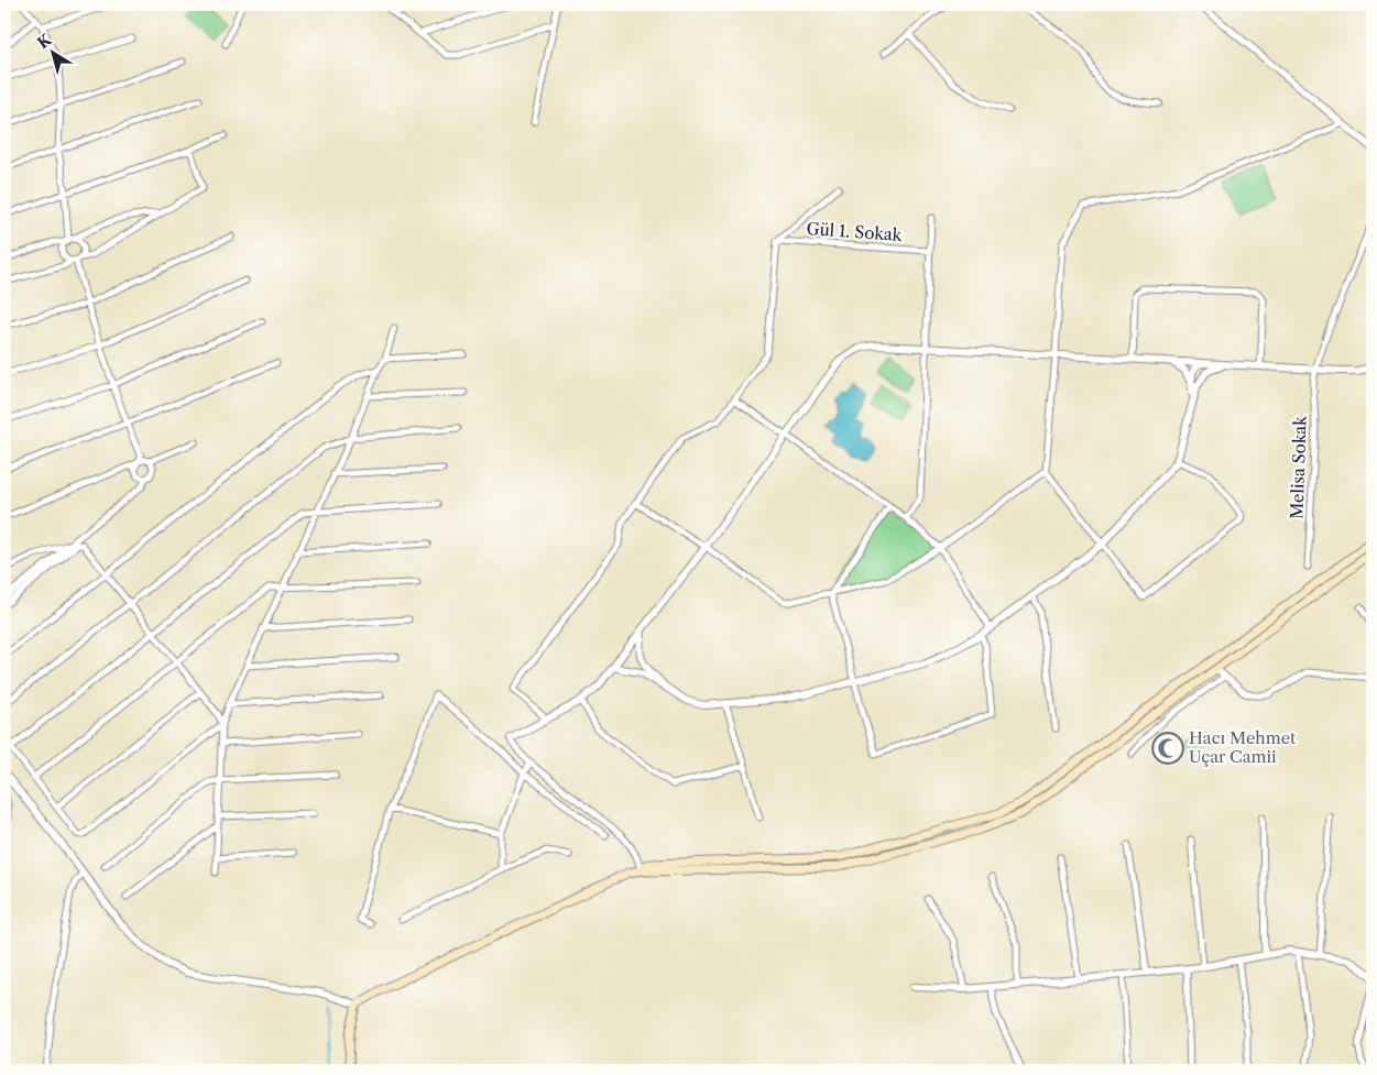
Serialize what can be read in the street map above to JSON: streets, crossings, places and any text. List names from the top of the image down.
{
  "streets": {
    "street": ["Gül 1. Sokak", "Melisa Sokak"]
  },
  "places": {
    "mosque": ["Hacı Mehmet Uçar Camii"]
  },
  "north": "top left"
}
